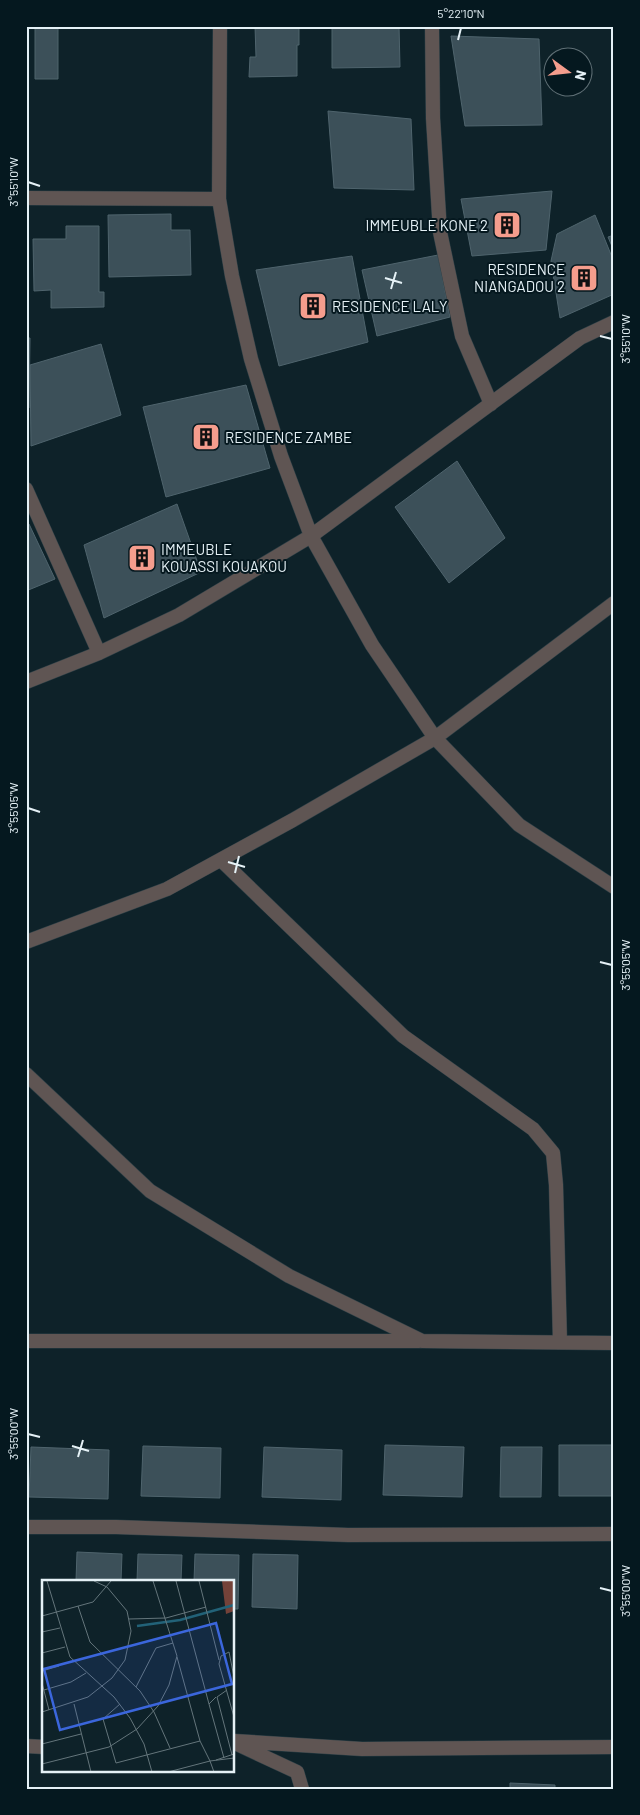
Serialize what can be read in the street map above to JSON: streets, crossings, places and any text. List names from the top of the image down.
{
  "places": {
    "building": [
      "IMMEUBLE KONE 2",
      "RESIDENCE NIANGADOU 2",
      "RESIDENCE LALY",
      "RESIDENCE ZAMBE",
      "IMMEUBLE KOUASSI KOUAKOU"
    ]
  },
  "north": "right",
  "coordinates": [
    "5°22'10\"N",
    "3°55'10\"W",
    "3°55'05\"W",
    "3°55'00\"W"
  ]
}
